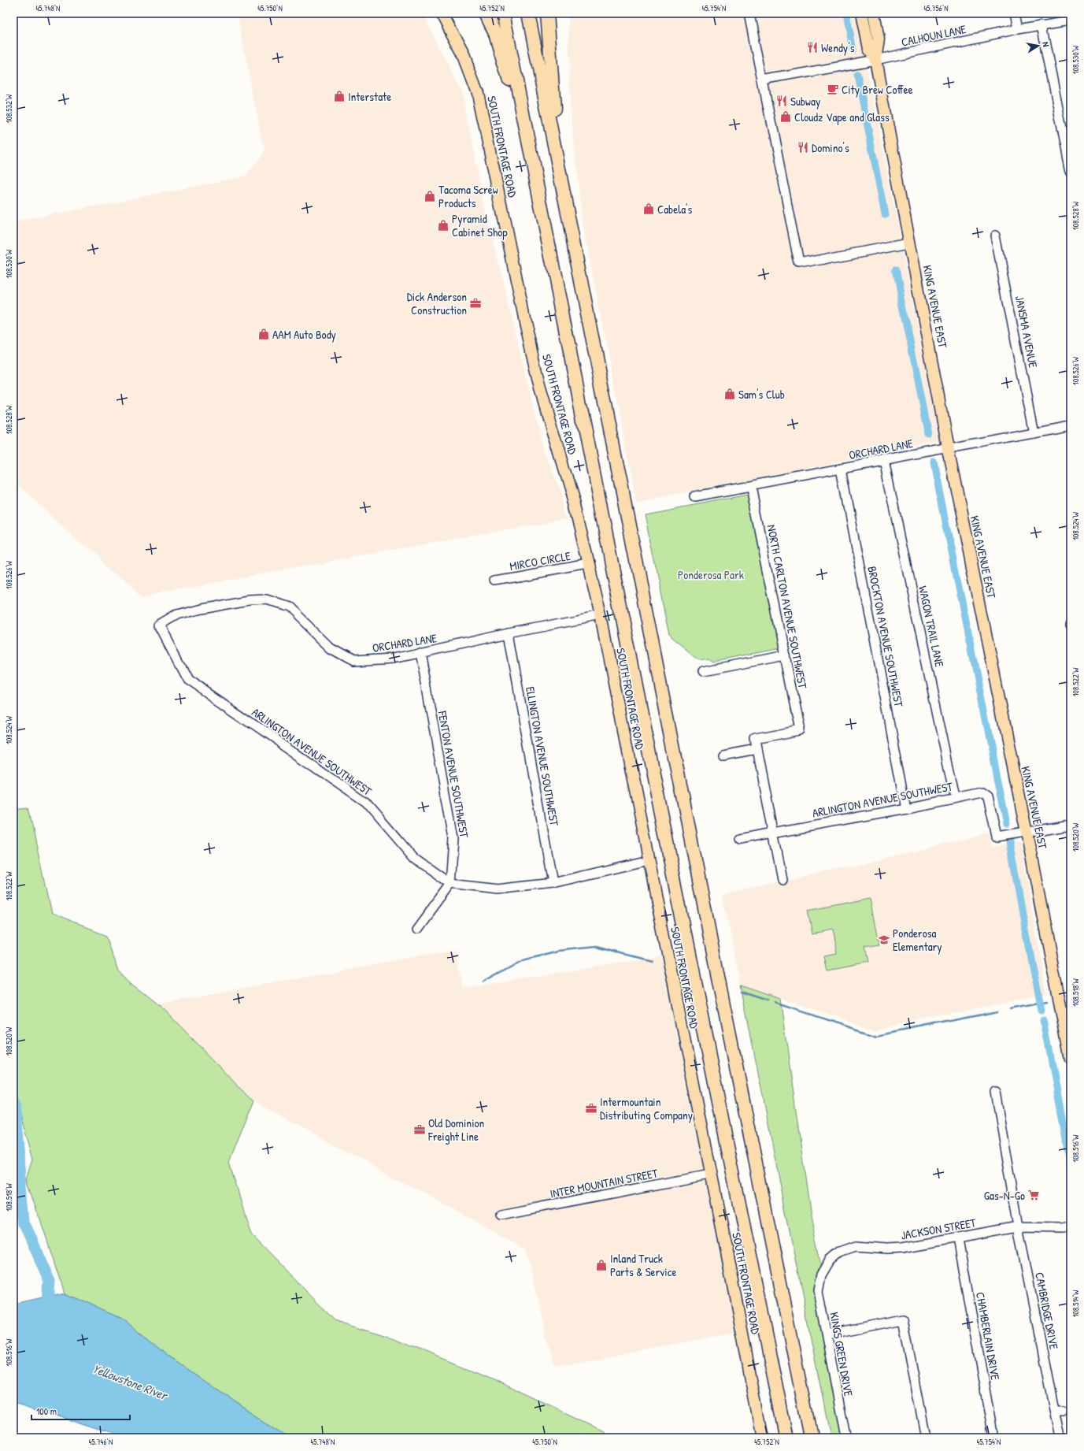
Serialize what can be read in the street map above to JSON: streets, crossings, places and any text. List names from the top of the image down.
{
  "streets": {
    "main road": ["SOUTH FRONTAGE ROAD", "KING AVENUE EAST"],
    "street": [
      "CALHOUN LANE",
      "JANSMA AVENUE",
      "ORCHARD LANE",
      "MIRCO CIRCLE",
      "NORTH CARLTON AVENUE SOUTHWEST",
      "WAGON TRAIL LANE",
      "BROCKTON AVENUE SOUTHWEST",
      "ARLINGTON AVENUE SOUTHWEST",
      "ELLINGTON AVENUE SOUTHWEST",
      "FENTON AVENUE SOUTHWEST",
      "INTER MOUNTAIN STREET",
      "JACKSON STREET",
      "CAMBRIDGE DRIVE",
      "CHAMBERLAIN DRIVE",
      "KINGS GREEN DRIVE"
    ]
  },
  "crossings": [
    ["CALHOUN LANE", "KING AVENUE EAST"],
    ["SOUTH FRONTAGE ROAD", "ORCHARD LANE"],
    ["SOUTH FRONTAGE ROAD", "MIRCO CIRCLE"],
    ["SOUTH FRONTAGE ROAD", "ARLINGTON AVENUE SOUTHWEST"],
    ["SOUTH FRONTAGE ROAD", "INTER MOUNTAIN STREET"],
    ["KING AVENUE EAST", "ORCHARD LANE"],
    ["KING AVENUE EAST", "ARLINGTON AVENUE SOUTHWEST"],
    ["JANSMA AVENUE", "ORCHARD LANE"],
    ["ORCHARD LANE", "NORTH CARLTON AVENUE SOUTHWEST"],
    ["ORCHARD LANE", "WAGON TRAIL LANE"],
    ["ORCHARD LANE", "BROCKTON AVENUE SOUTHWEST"],
    ["ORCHARD LANE", "ARLINGTON AVENUE SOUTHWEST"],
    ["ORCHARD LANE", "ELLINGTON AVENUE SOUTHWEST"],
    ["ORCHARD LANE", "FENTON AVENUE SOUTHWEST"],
    ["WAGON TRAIL LANE", "ARLINGTON AVENUE SOUTHWEST"],
    ["BROCKTON AVENUE SOUTHWEST", "ARLINGTON AVENUE SOUTHWEST"],
    ["ARLINGTON AVENUE SOUTHWEST", "ELLINGTON AVENUE SOUTHWEST"],
    ["ARLINGTON AVENUE SOUTHWEST", "FENTON AVENUE SOUTHWEST"],
    ["JACKSON STREET", "CAMBRIDGE DRIVE"],
    ["JACKSON STREET", "CHAMBERLAIN DRIVE"],
    ["JACKSON STREET", "KINGS GREEN DRIVE"]
  ],
  "water": ["Yellowstone River"],
  "parks": ["Ponderosa Park"],
  "places": {
    "restaurant": ["Wendy's", "Subway", "Domino's"],
    "cafe": ["City Brew Coffee"],
    "shop": [
      "Interstate",
      "Cloudz Vape and Glass",
      "Tacoma Screw Products",
      "Cabela's",
      "Pyramid Cabinet Shop",
      "AAM Auto Body",
      "Sam's Club",
      "Inland Truck Parts & Service"
    ],
    "office": ["Dick Anderson Construction", "Intermountain Distributing Company", "Old Dominion Freight Line"],
    "school or university": ["Ponderosa Elementary"],
    "supermarket": ["Gas-N-Go"]
  },
  "scale_bar": "100 m",
  "north": "right",
  "coordinates": [
    "45.748°N",
    "45.750°N",
    "45.752°N",
    "45.754°N",
    "45.756°N",
    "108.530°W",
    "108.532°W",
    "108.528°W",
    "108.526°W",
    "108.524°W",
    "108.522°W",
    "108.520°W",
    "108.518°W",
    "108.516°W",
    "108.514°W",
    "45.746°N"
  ]
}
